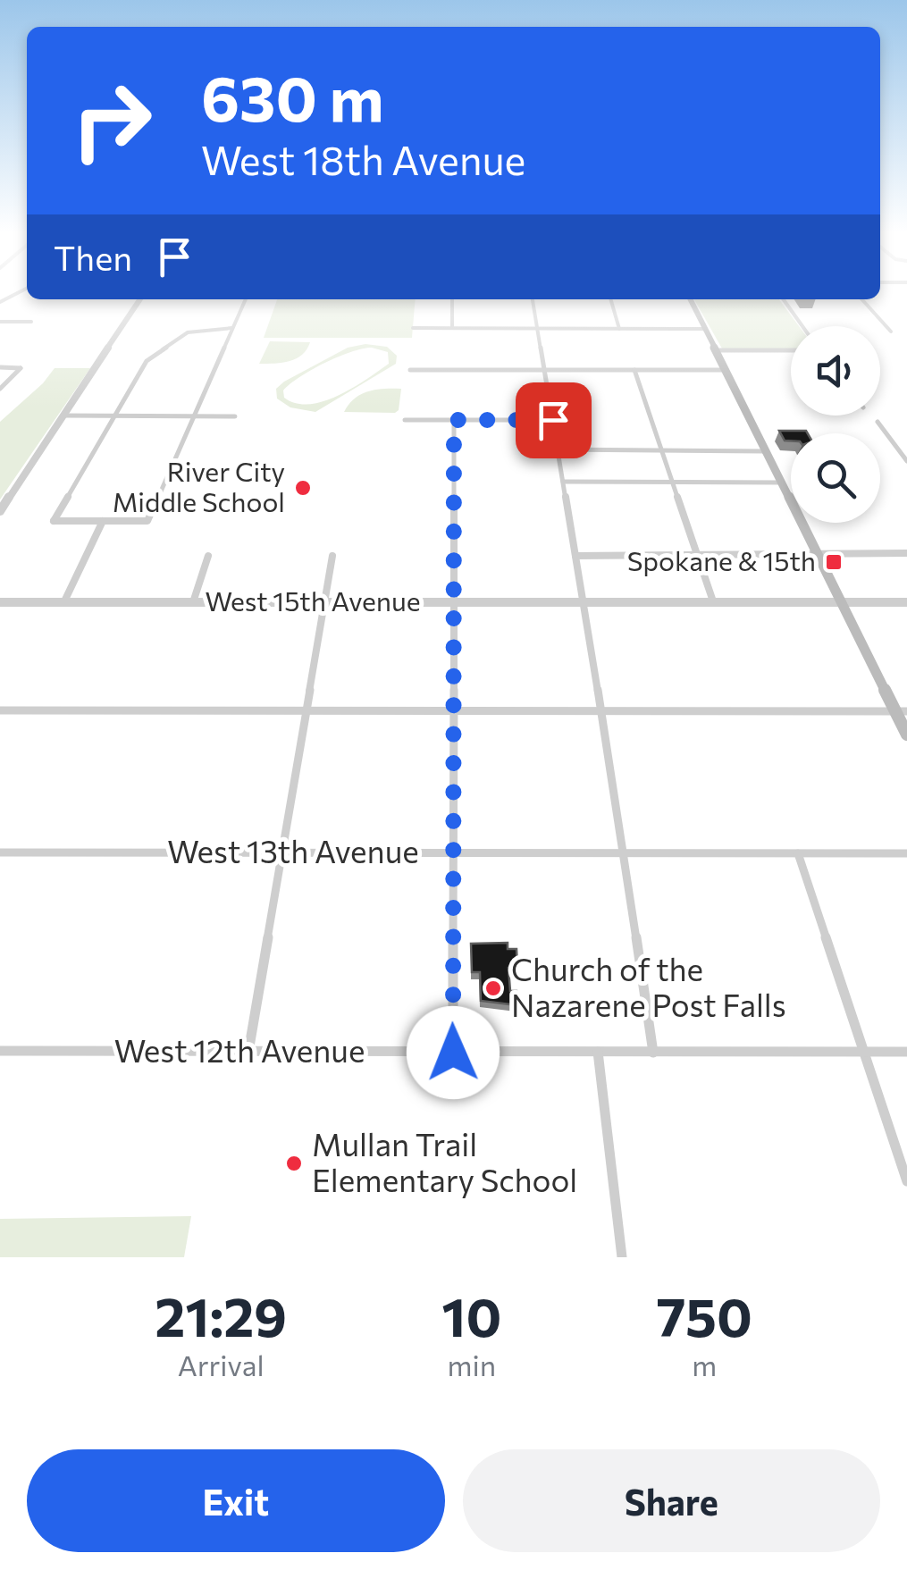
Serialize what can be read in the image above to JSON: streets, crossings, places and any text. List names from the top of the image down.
{
  "streets": {
    "street": ["West 15th Avenue", "West 13th Avenue", "West 12th Avenue"]
  },
  "places": {
    "other": ["River City Middle School", "Church of the Nazarene Post Falls", "Mullan Trail Elementary School"],
    "transit": ["Spokane & 15th"]
  },
  "page": {
    "turn": ["630 m", "West 18th Avenue"],
    "then": "Then",
    "eta": [
      "21:29",
      "Arrival",
      "10",
      "min",
      "750",
      "m"
    ],
    "buttons": ["Exit", "Share"]
  }
}
